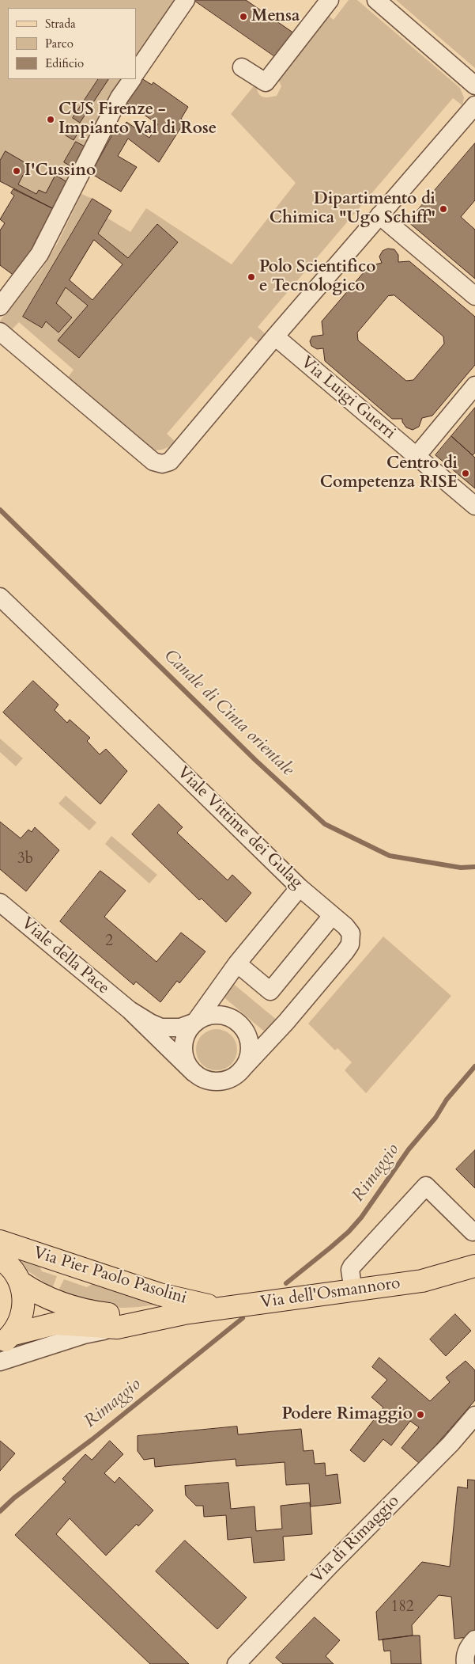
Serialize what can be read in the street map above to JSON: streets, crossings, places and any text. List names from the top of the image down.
{
  "streets": {
    "main road": ["Via Pier Paolo Pasolini", "Via dell'Osmannoro"],
    "street": [
      "Via Luigi Guerri",
      "Viale Vittime dei Gulag",
      "Viale della Pace",
      "Via di Rimaggio"
    ]
  },
  "crossings": [
    ["Viale Vittime dei Gulag", "Viale della Pace"],
    ["Via Pier Paolo Pasolini", "Via dell'Osmannoro"]
  ],
  "water": ["Canale di Cinta orientale", "Rimaggio"],
  "places": [
    "Mensa",
    "CUS Firenze - Impianto Val di Rose",
    "I'Cussino",
    "Dipartimento di Chimica \"Ugo Schiff\"",
    "Polo Scientifico e Tecnologico",
    "Centro di Competenza RISE",
    "Podere Rimaggio"
  ],
  "house_numbers": ["3b", "2", "182"],
  "legend": ["Strada", "Parco", "Edificio"]
}
